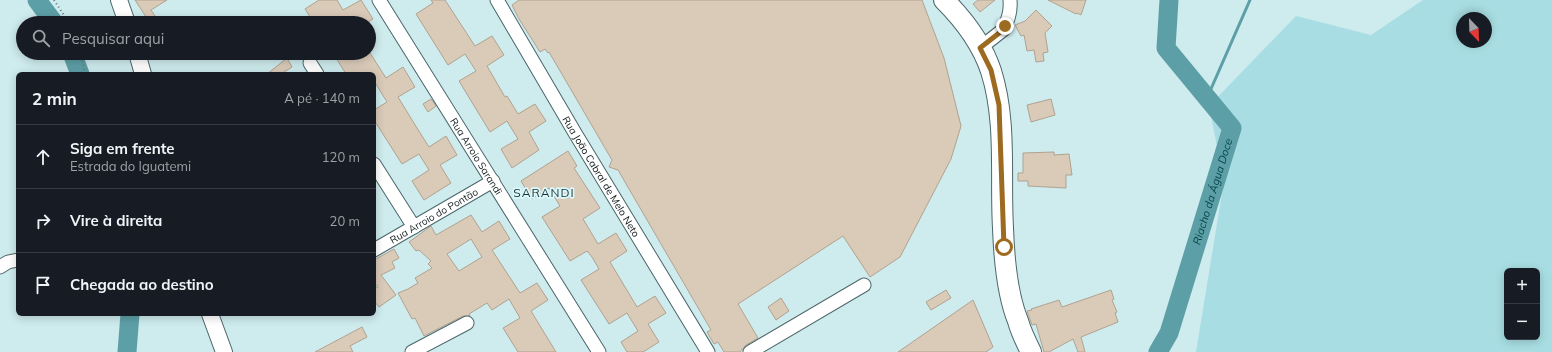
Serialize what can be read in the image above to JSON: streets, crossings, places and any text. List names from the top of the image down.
{
  "streets": {
    "street": ["Rua Arroio Sarandi", "Rua João Cabral de Melo Neto", "Rua Arroio do Pontão"]
  },
  "crossings": [
    ["Rua Arroio Sarandi", "Rua Arroio do Pontão"]
  ],
  "districts": ["SARANDI"],
  "water": ["Riacho da Água Doce"],
  "north": "bottom right",
  "page": {
    "search": "Pesquisar aqui",
    "heading": ["2 min", "A pé · 140 m"],
    "list": [
      ["Siga em frente", "Estrada do Iguatemi", "120 m"],
      ["Vire à direita", "20 m"],
      "Chegada ao destino"
    ],
    "map_buttons": ["+", "−"]
  }
}
